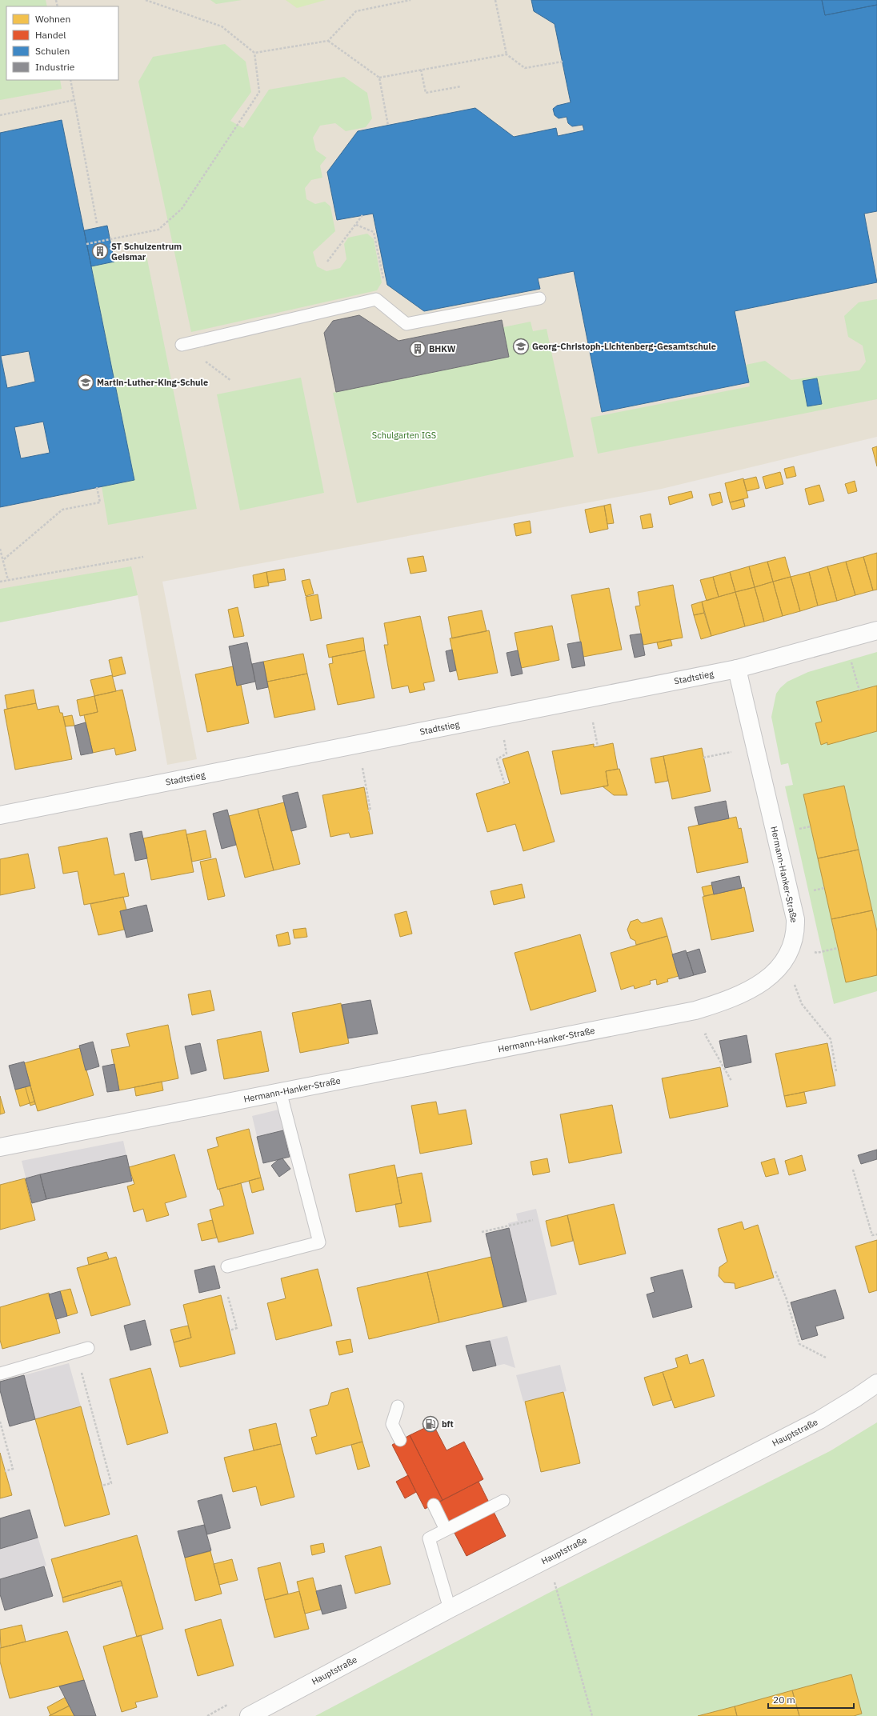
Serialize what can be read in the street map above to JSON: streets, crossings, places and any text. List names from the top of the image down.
{
  "streets": {
    "street": ["Stadtstieg", "Hermann-Hanker-Straße", "Hauptstraße"]
  },
  "crossings": [
    ["Stadtstieg", "Hermann-Hanker-Straße"]
  ],
  "parks": ["Schulgarten IGS"],
  "places": {
    "building": ["ST Schulzentrum Geismar", "BHKW"],
    "school or university": ["Georg-Christoph-Lichtenberg-Gesamtschule", "Martin-Luther-King-Schule"],
    "fuel station": ["bft"]
  },
  "legend": [
    "Wohnen",
    "Handel",
    "Schulen",
    "Industrie"
  ],
  "scale_bar": "20 m"
}
